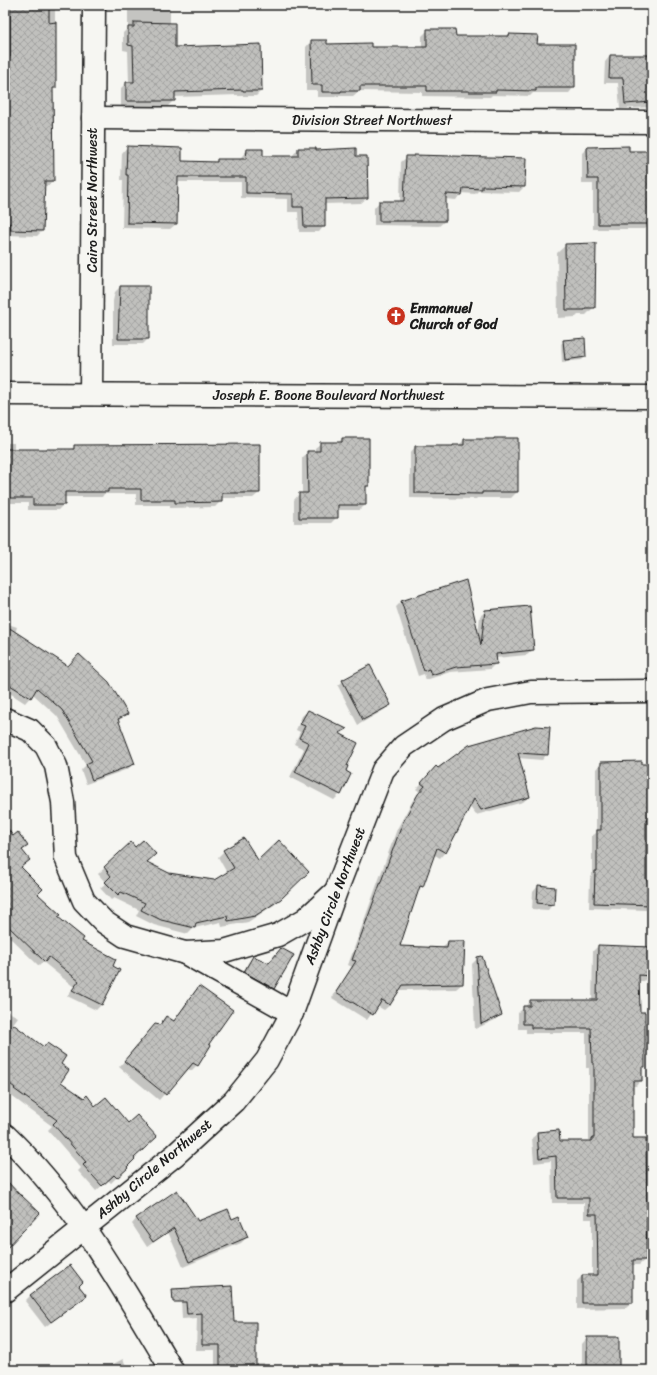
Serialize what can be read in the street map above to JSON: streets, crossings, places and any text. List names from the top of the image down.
{
  "streets": {
    "street": [
      "Division Street Northwest",
      "Cairo Street Northwest",
      "Joseph E. Boone Boulevard Northwest",
      "Ashby Circle Northwest"
    ]
  },
  "crossings": [
    ["Division Street Northwest", "Cairo Street Northwest"],
    ["Cairo Street Northwest", "Joseph E. Boone Boulevard Northwest"]
  ],
  "places": {
    "church": ["Emmanuel Church of God"]
  }
}
